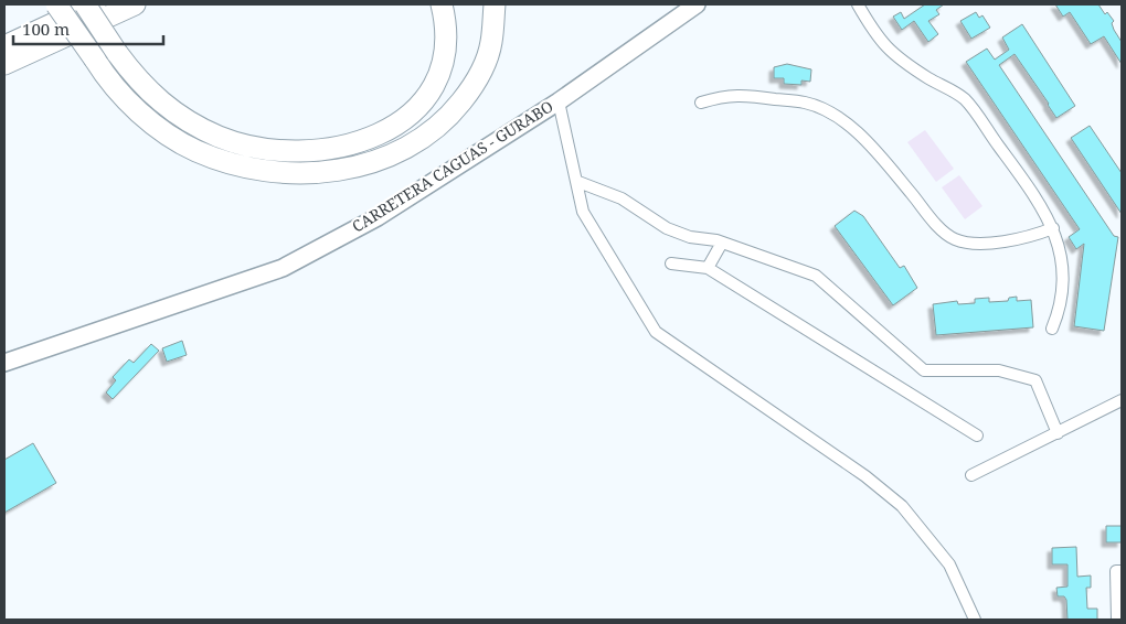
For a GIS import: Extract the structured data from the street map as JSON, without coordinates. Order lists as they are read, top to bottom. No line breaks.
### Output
{"streets":{"main road":["CARRETERA CAGUAS - GURABO"]},"scale_bar":"100 m"}
